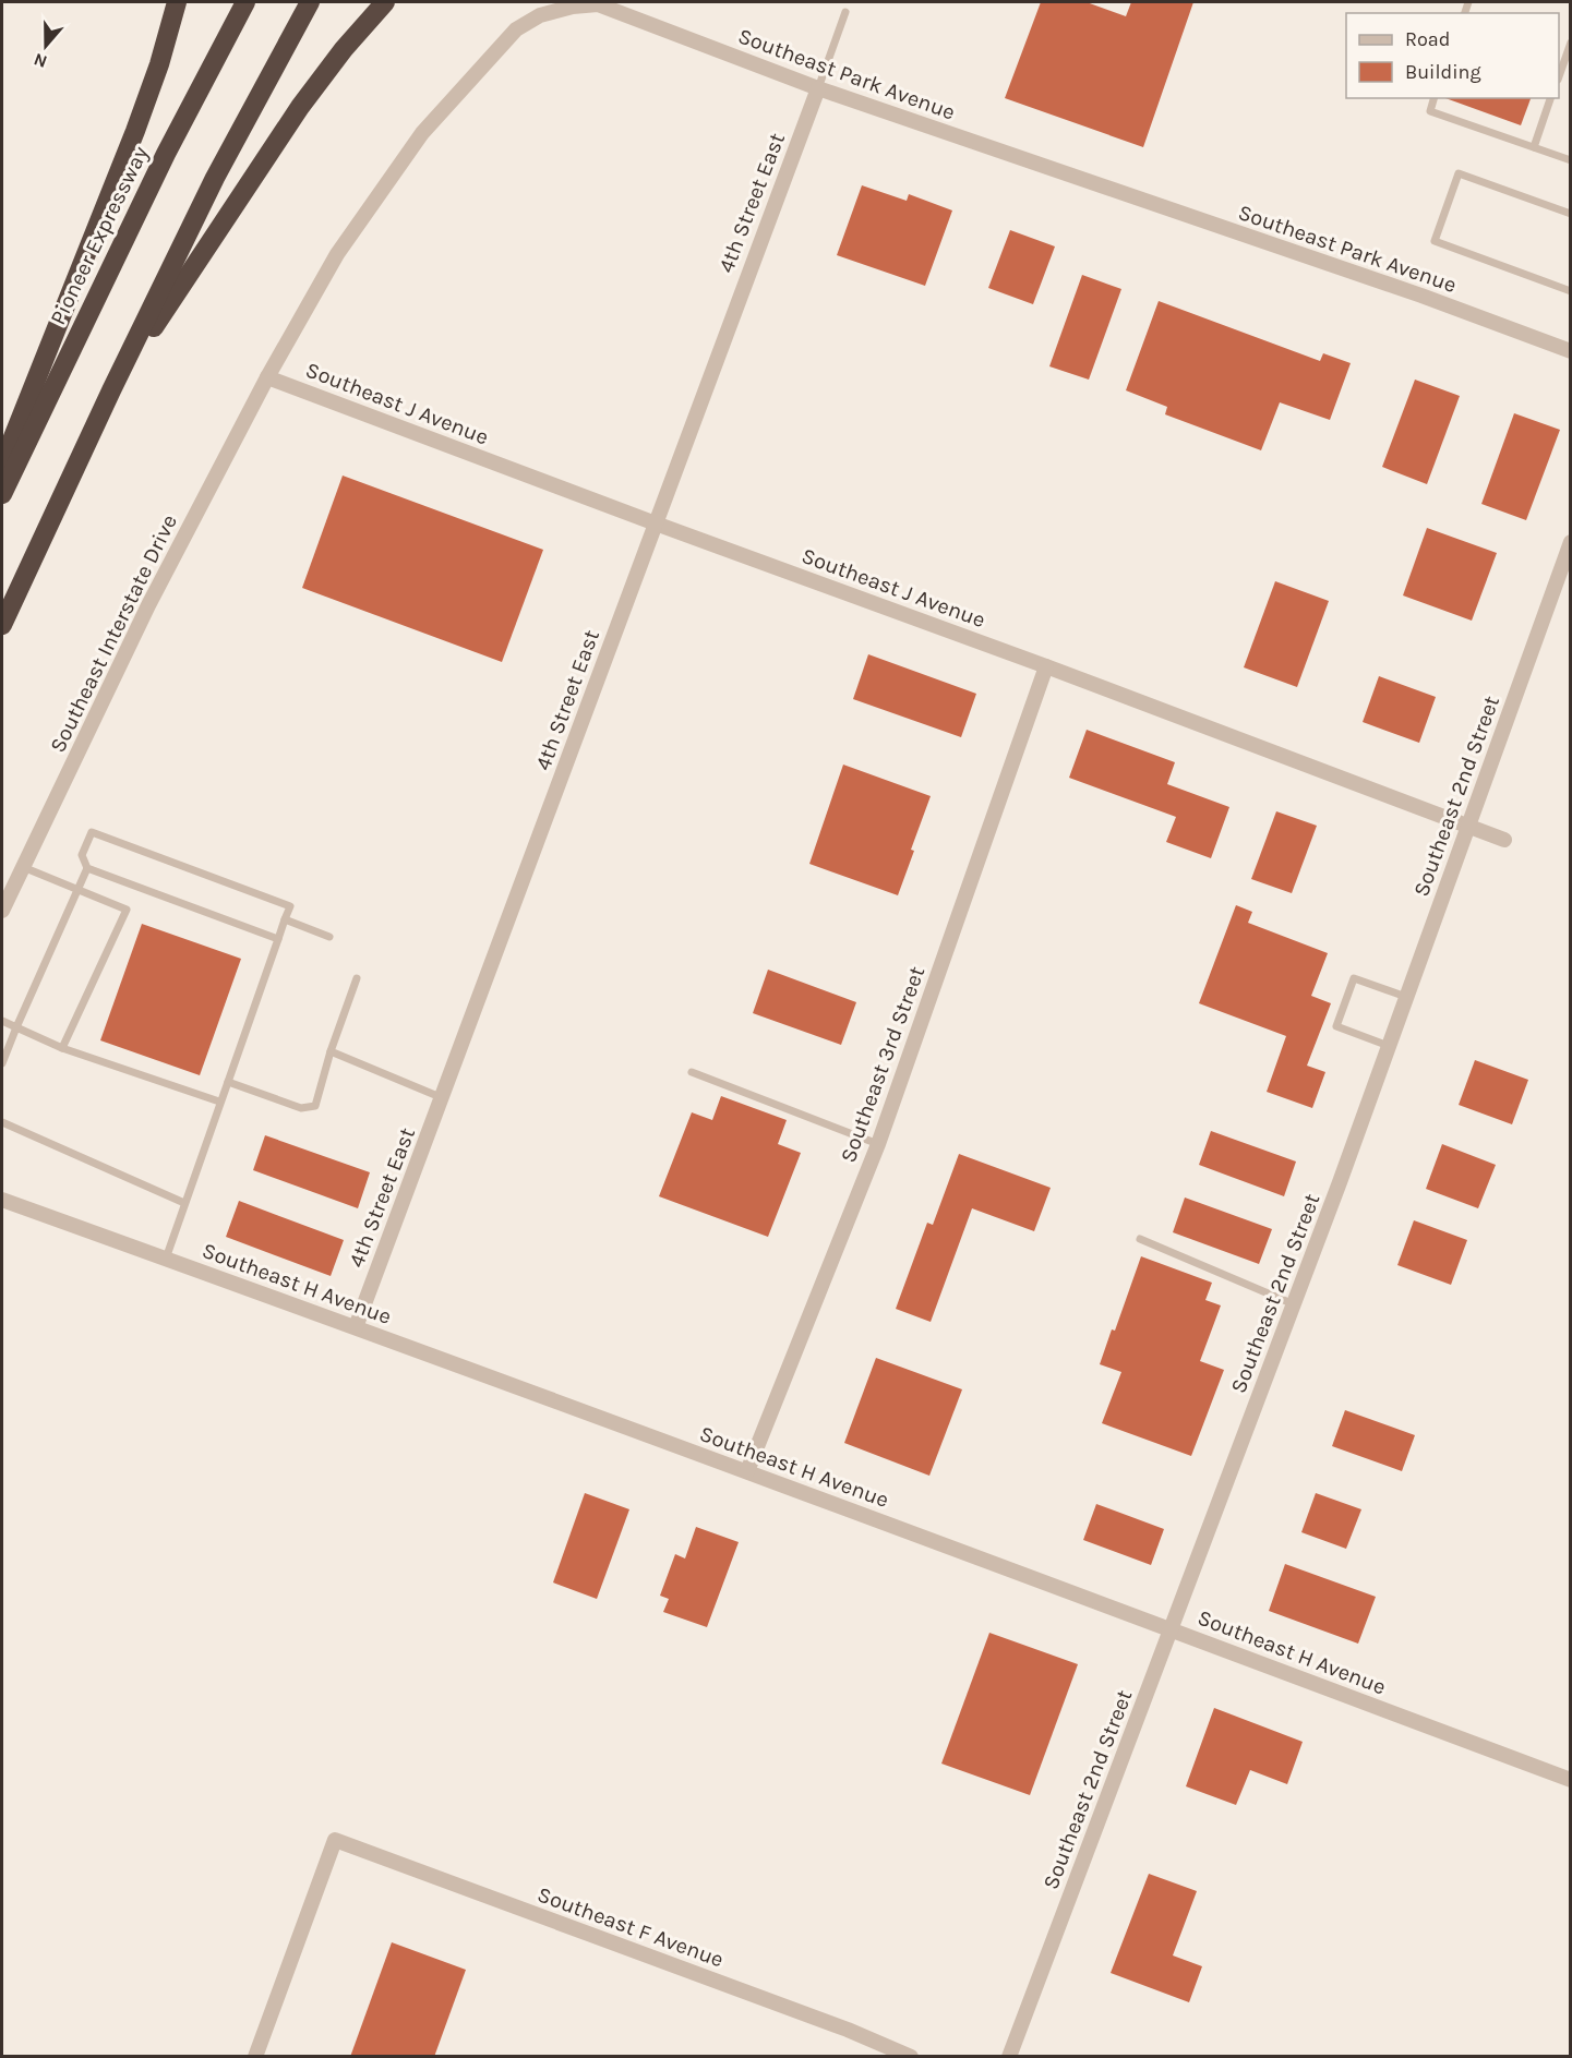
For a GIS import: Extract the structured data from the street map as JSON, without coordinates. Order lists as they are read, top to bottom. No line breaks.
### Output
{"streets":{"highway":["Pioneer Expressway"],"street":["Southeast Park Avenue","4th Street East","Southeast J Avenue","Southeast Interstate Drive","Southeast 2nd Street","Southeast 3rd Street","Southeast H Avenue","Southeast F Avenue"]},"crossings":[["Southeast Park Avenue","4th Street East"],["Southeast Park Avenue","Southeast J Avenue"],["Southeast Park Avenue","Southeast Interstate Drive"],["4th Street East","Southeast J Avenue"],["4th Street East","Southeast H Avenue"],["Southeast J Avenue","Southeast Interstate Drive"],["Southeast J Avenue","Southeast 2nd Street"],["Southeast J Avenue","Southeast 3rd Street"],["Southeast 2nd Street","Southeast H Avenue"],["Southeast 3rd Street","Southeast H Avenue"]],"legend":["Road","Building"],"north":"bottom"}
